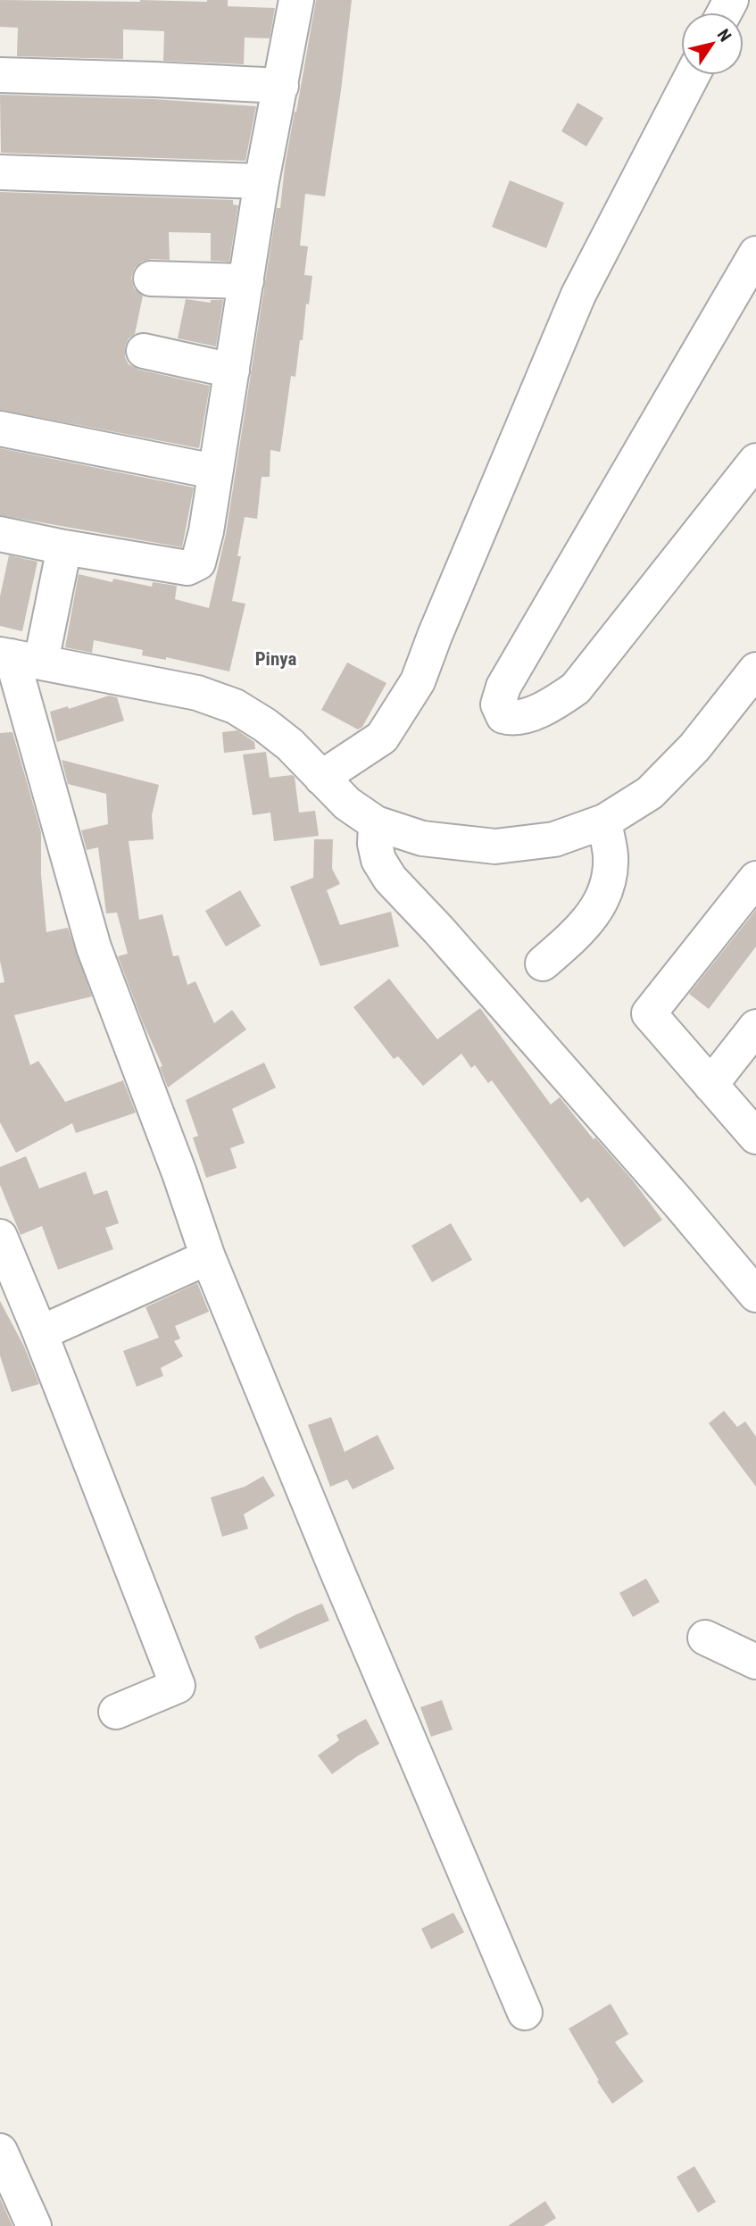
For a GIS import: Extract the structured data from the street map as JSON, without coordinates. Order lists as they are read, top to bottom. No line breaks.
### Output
{"districts":["Pinya"],"north":"top right"}
